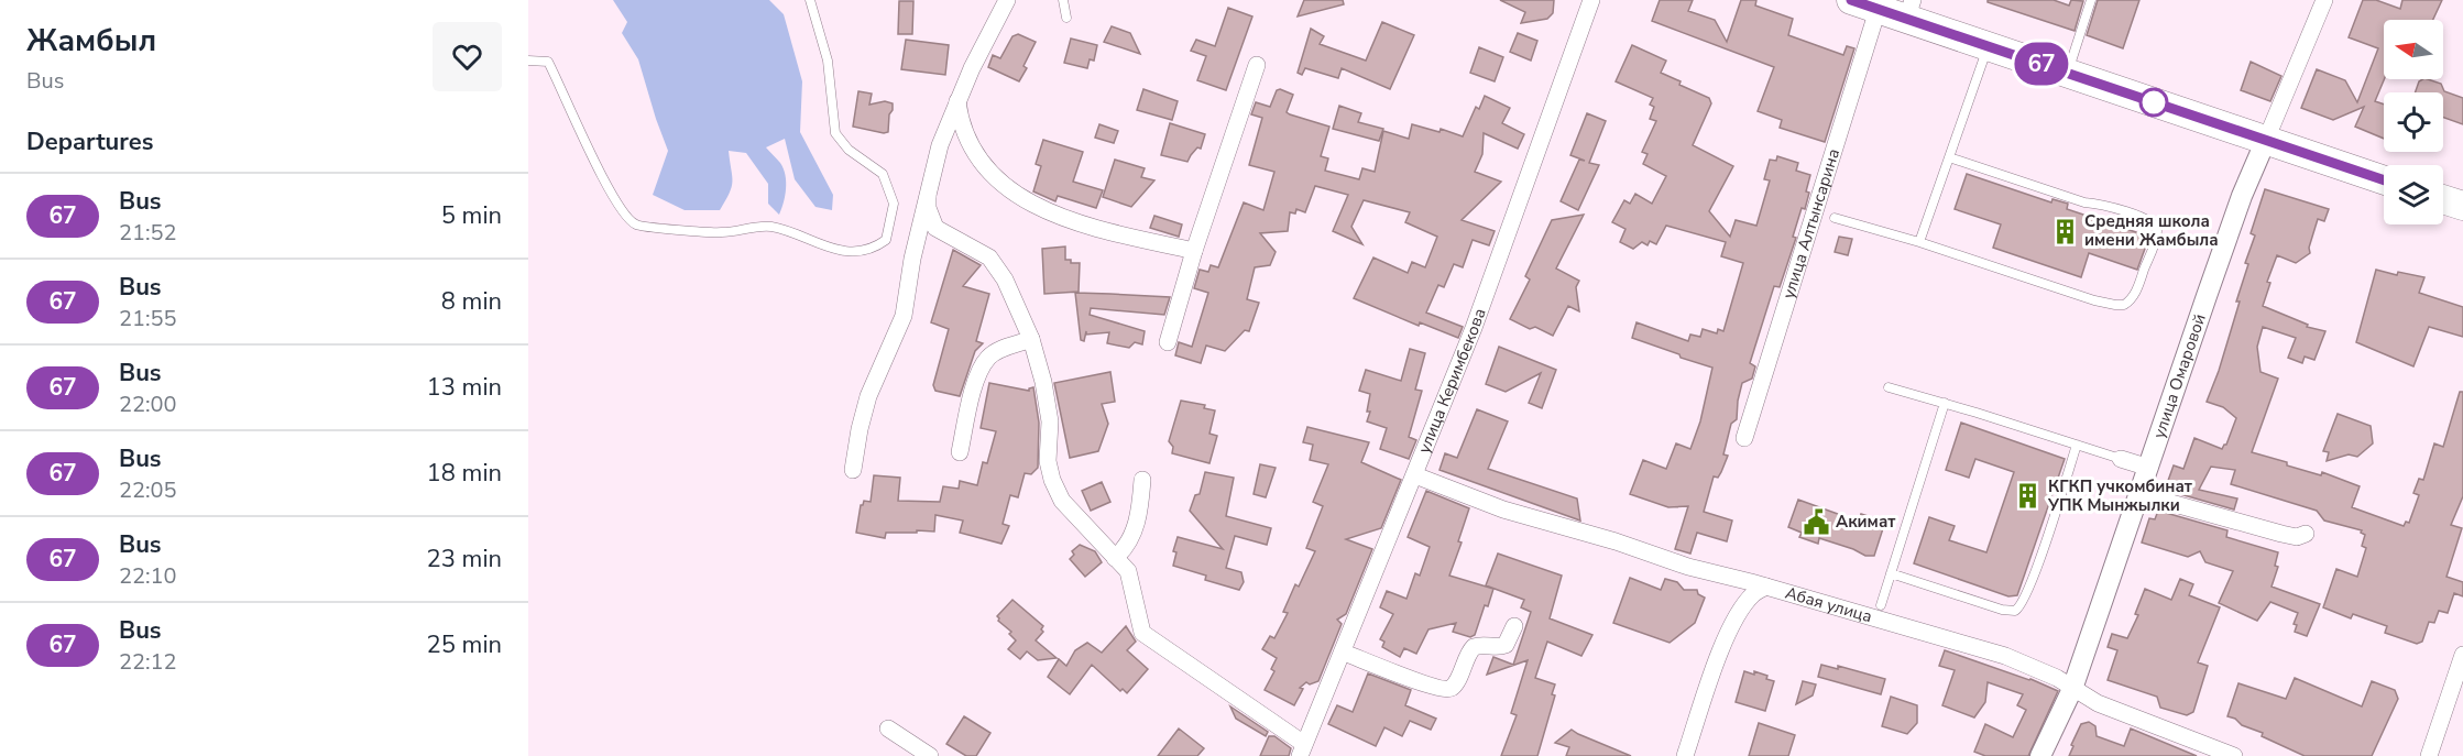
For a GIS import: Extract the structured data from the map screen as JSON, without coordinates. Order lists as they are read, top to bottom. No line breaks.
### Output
{"streets":{"street":["улица Алтынсарина","улица Омаровой","улица Керимбекова","Абая улица"]},"crossings":[["улица Омаровой","Абая улица"],["улица Керимбекова","Абая улица"]],"places":{"building":["Средняя школа имени Жамбыла","КГКП учкомбинат УПК Мынжылки"],"public building":["Акимат"]},"lines":["bus line 67"],"north":"left","page":{"heading":[["Жамбыл","Bus"],"Departures"],"on_map":"67","list":[{"mark":"67","name":"Bus","note":"21:52","value":"5 min"},{"mark":"67","name":"Bus","note":"21:55","value":"8 min"},{"mark":"67","name":"Bus","note":"22:00","value":"13 min"},{"mark":"67","name":"Bus","note":"22:05","value":"18 min"},{"mark":"67","name":"Bus","note":"22:10","value":"23 min"},{"mark":"67","name":"Bus","note":"22:12","value":"25 min"}]}}
